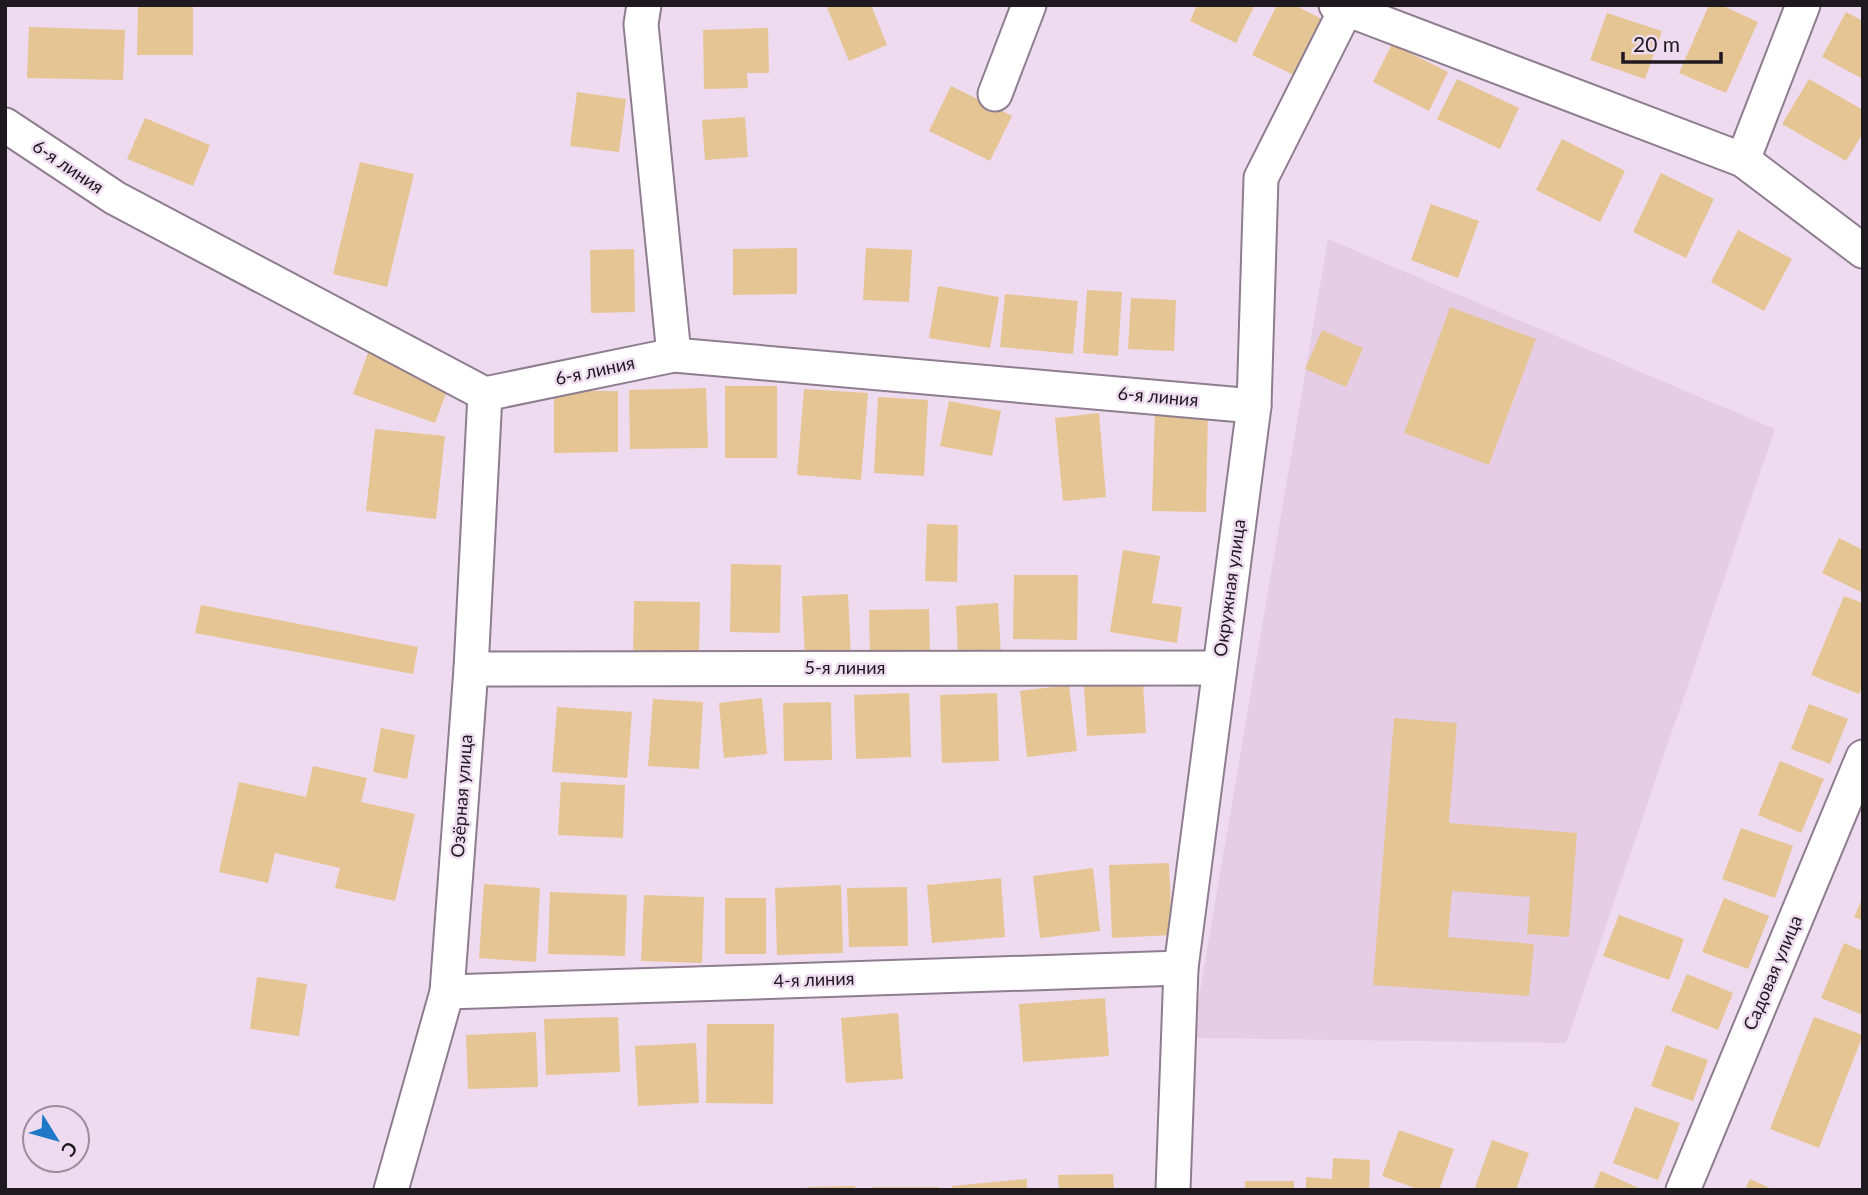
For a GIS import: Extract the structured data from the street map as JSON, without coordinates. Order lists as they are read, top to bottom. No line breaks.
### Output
{"streets":{"street":["6-я линия","Окружная улица","5-я линия","Озёрная улица","Садовая улица","4-я линия"]},"crossings":[["6-я линия","Окружная улица"],["6-я линия","Озёрная улица"],["Окружная улица","5-я линия"],["Окружная улица","4-я линия"],["5-я линия","Озёрная улица"],["Озёрная улица","4-я линия"]],"scale_bar":"20 m","north":"bottom right"}
